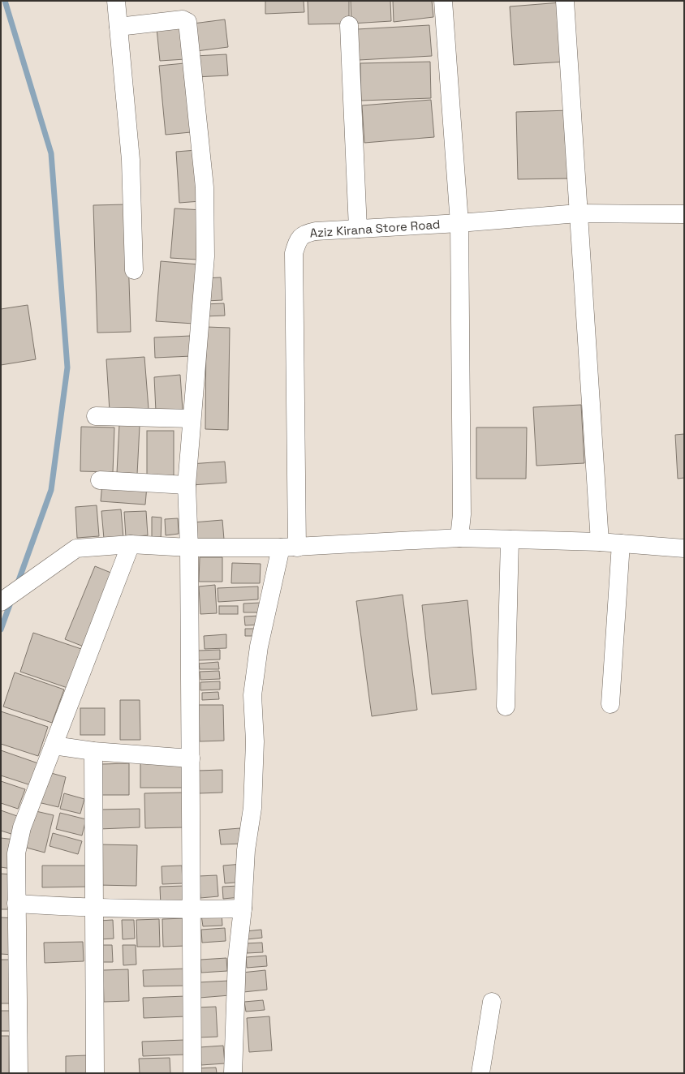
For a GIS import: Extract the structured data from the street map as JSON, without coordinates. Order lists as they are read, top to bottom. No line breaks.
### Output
{"streets":{"street":["Aziz Kirana Store Road"]}}
